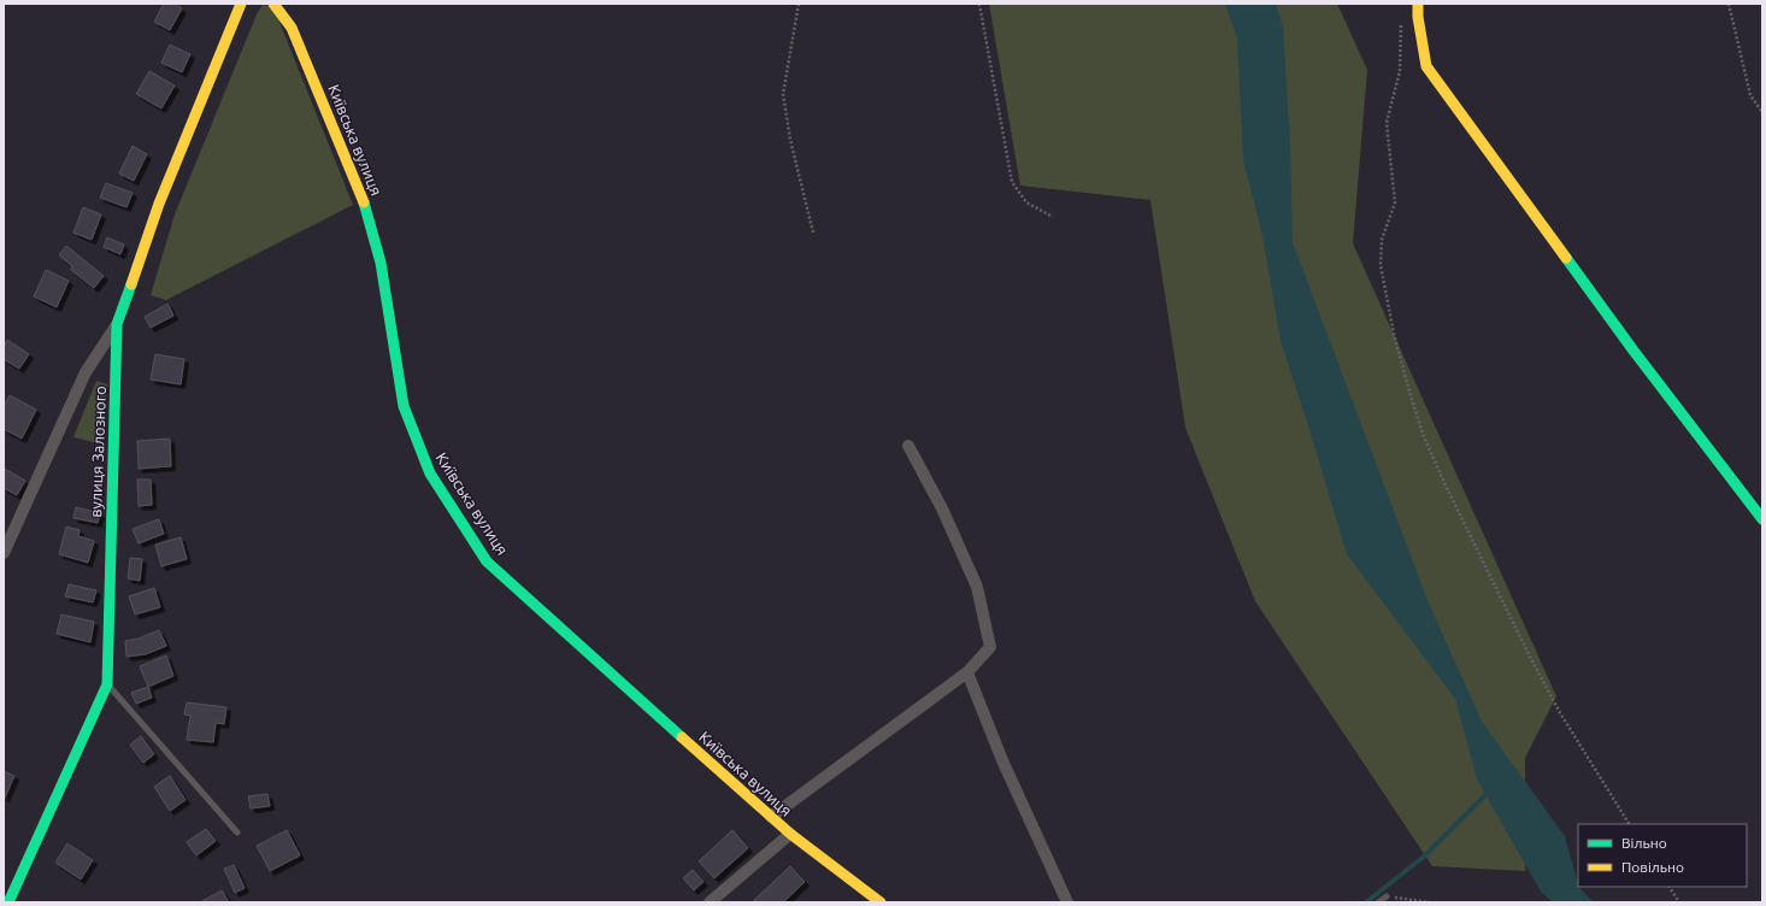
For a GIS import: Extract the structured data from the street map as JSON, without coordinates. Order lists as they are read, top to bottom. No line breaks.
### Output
{"streets":{"street":["Київська вулиця","вулиця Залозного"]},"legend":["Вільно","Повільно"]}
